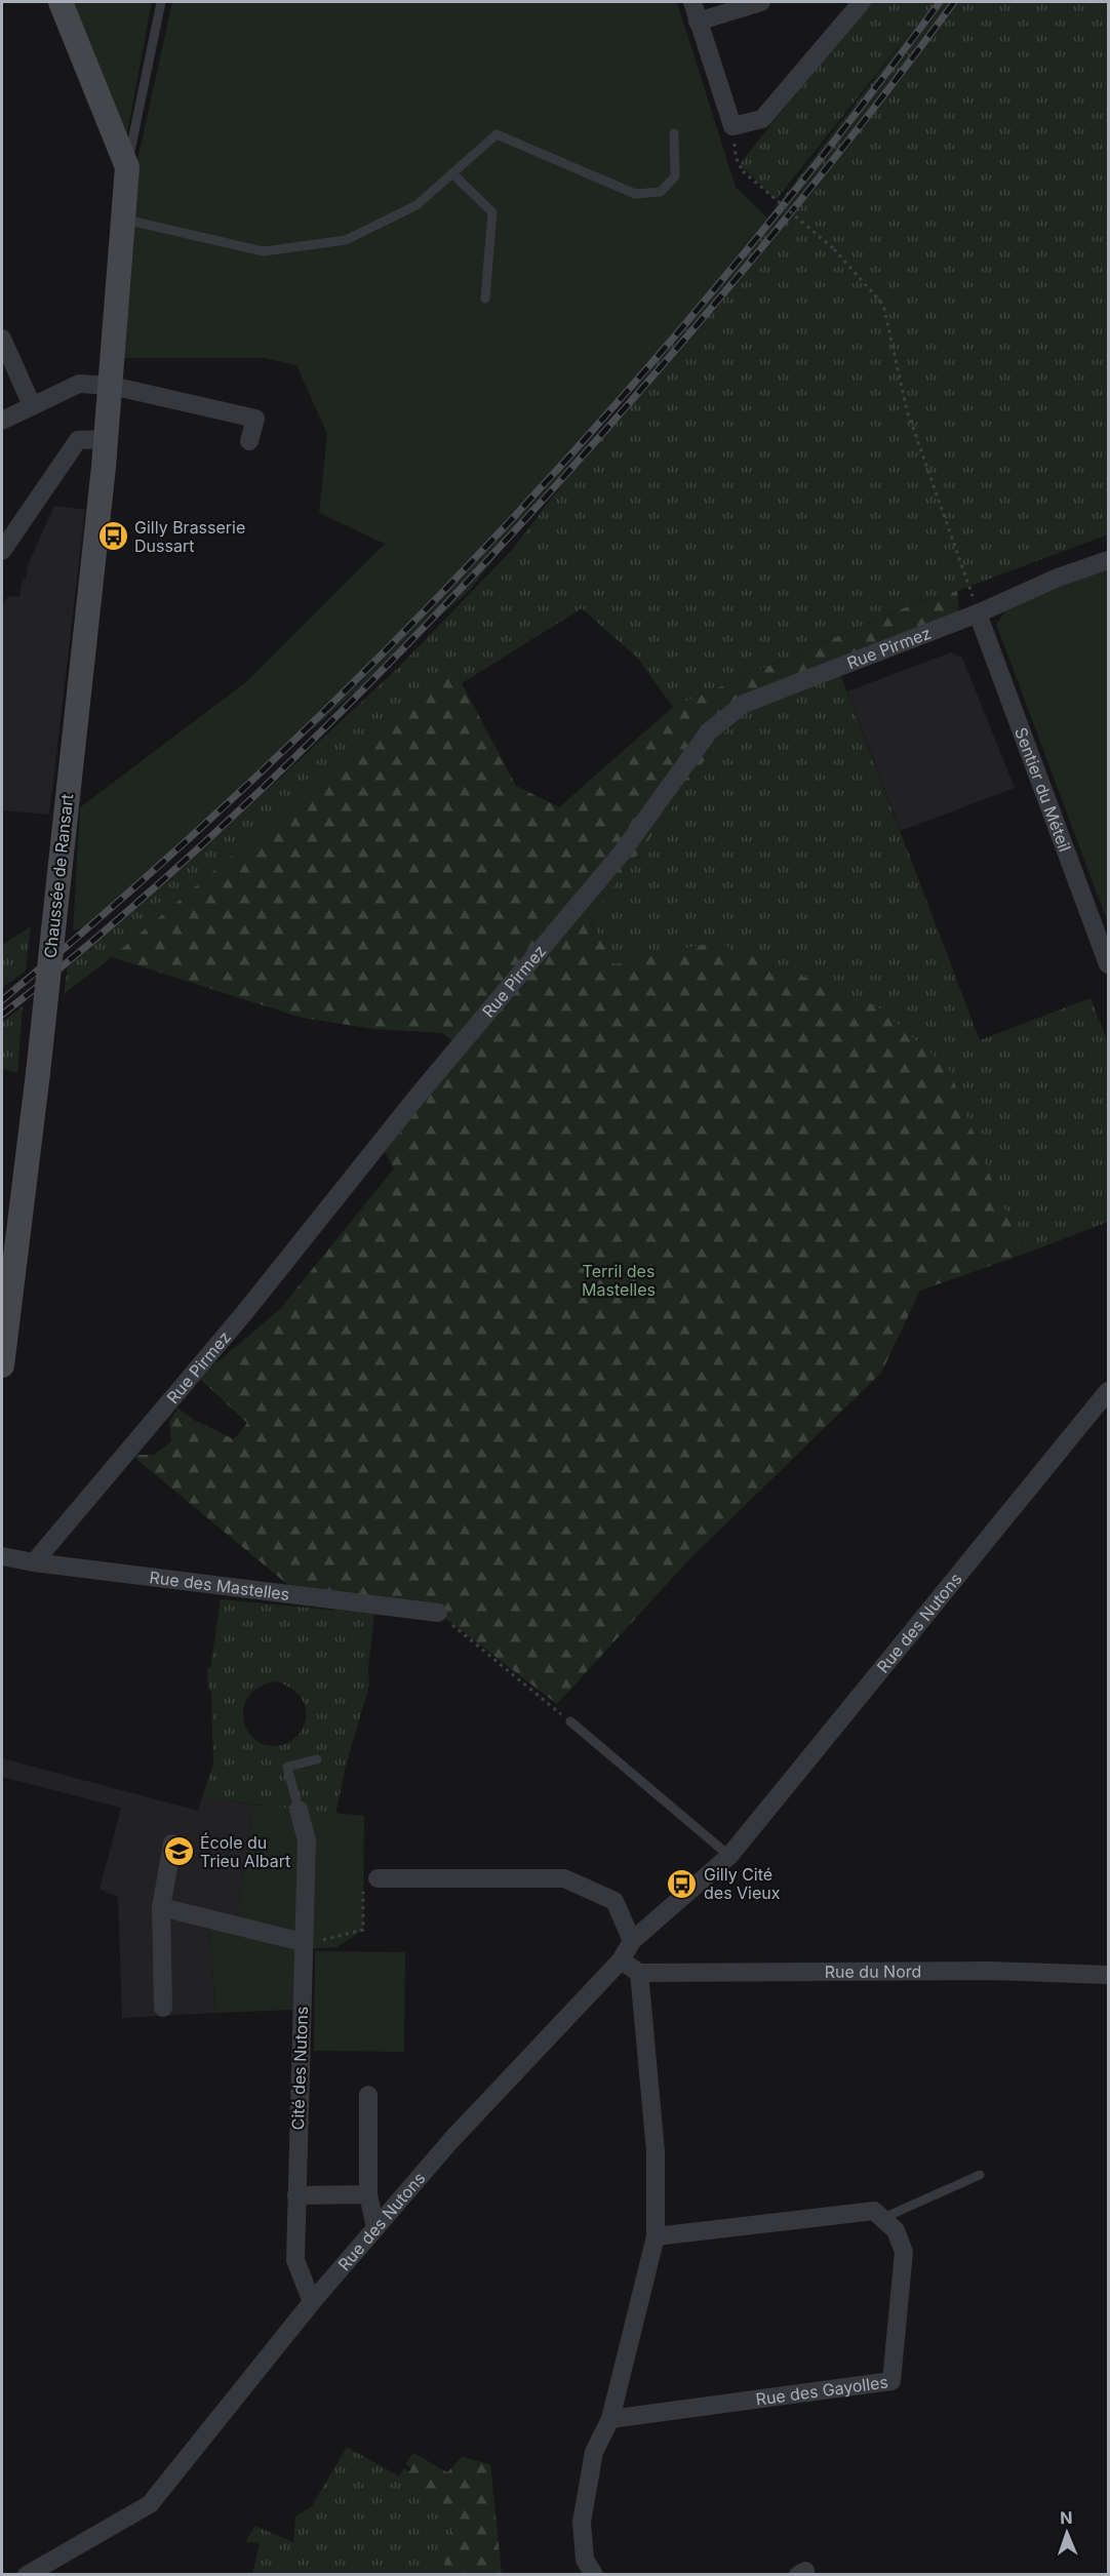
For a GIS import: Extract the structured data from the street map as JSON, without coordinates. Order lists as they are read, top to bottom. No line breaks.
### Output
{"streets":{"main road":["Chaussée de Ransart"],"street":["Rue Pirmez","Sentier du Méteil","Rue des Mastelles","Rue des Nutons","Rue du Nord","Cité des Nutons","Rue des Gayolles"]},"crossings":[["Rue Pirmez","Sentier du Méteil"],["Rue Pirmez","Rue des Mastelles"],["Rue des Nutons","Cité des Nutons"]],"parks":["Terril des Mastelles"],"places":{"bus stop":["Gilly Brasserie Dussart","Gilly Cité des Vieux"],"school or university":["École du Trieu Albart"]},"north":"top"}
